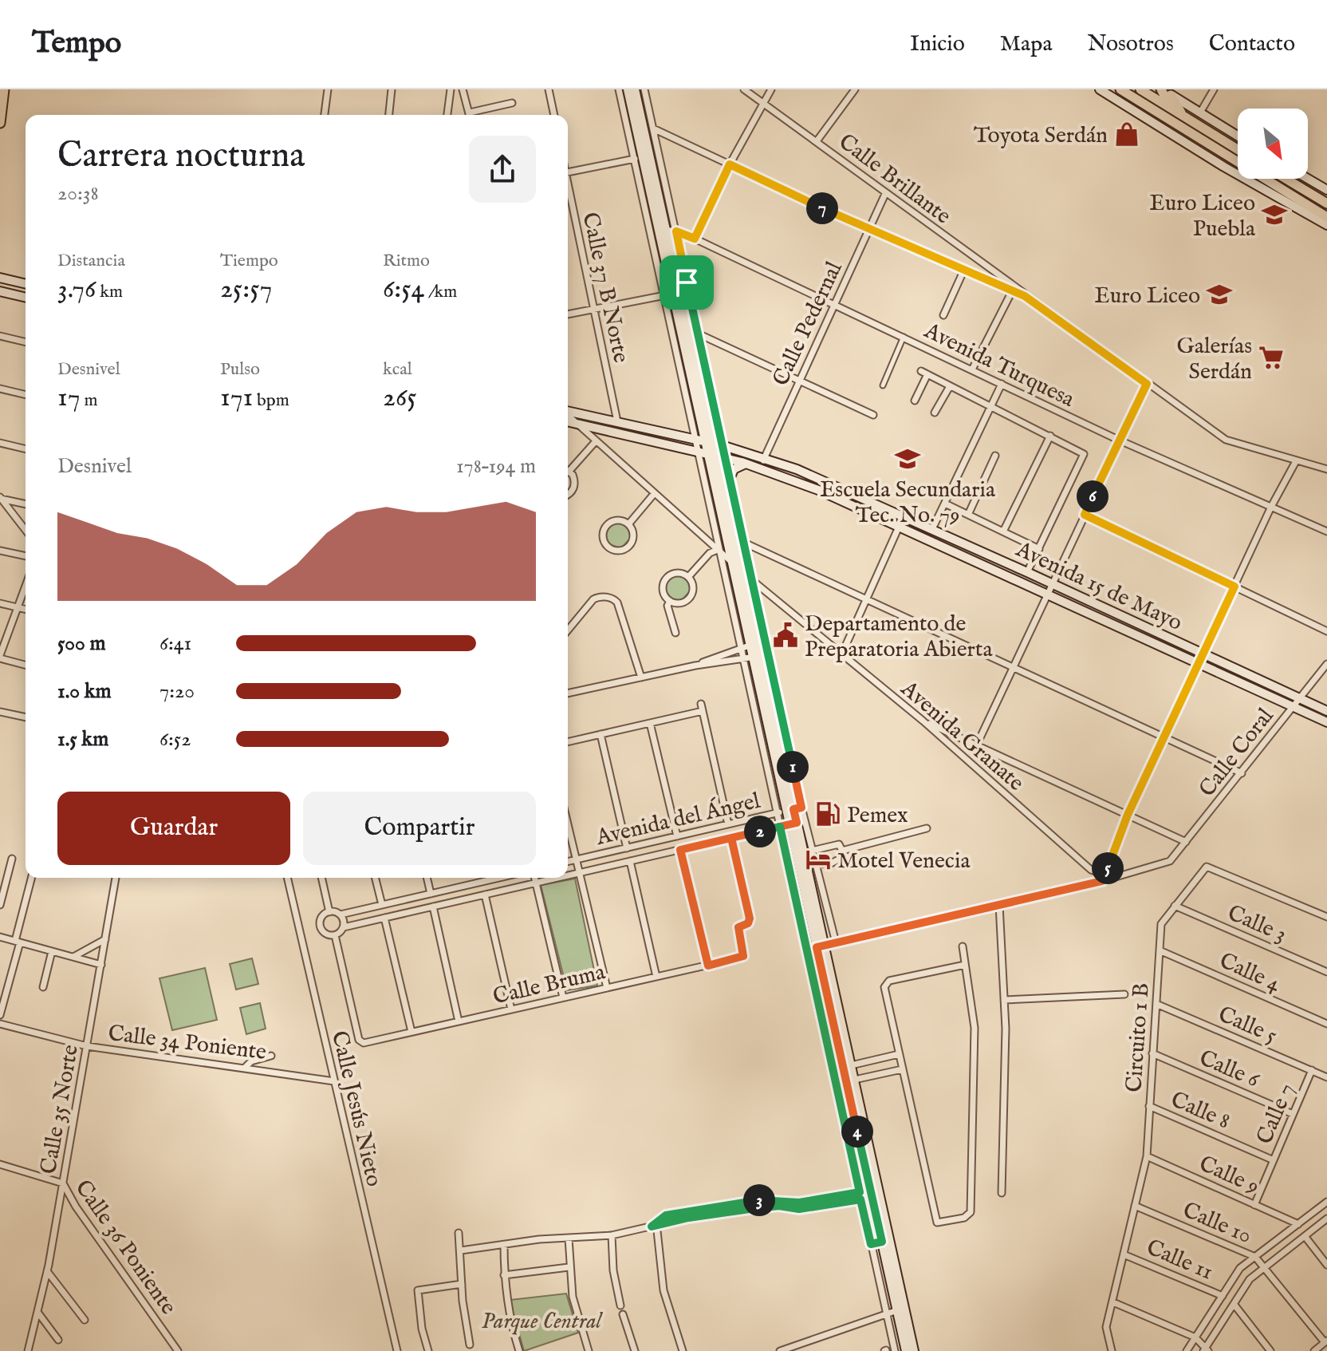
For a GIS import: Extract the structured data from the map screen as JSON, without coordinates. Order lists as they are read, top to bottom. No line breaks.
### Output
{"streets":{"main road":["Avenida 15 de Mayo"],"street":["Calle Brillante","Calle 37 B Norte","Calle Pedernal","Avenida Turquesa","Avenida Granate","Calle Coral","Avenida del Ángel","Calle 3","Calle 4","Calle Bruma","Calle 5","Circuito 1 B","Calle 34 Poniente","Calle 6","Calle Jesús Nieto","Calle 35 Norte","Calle 8","Calle 7","Calle 9","Calle 10","Calle 36 Poniente","Calle 11"]},"crossings":[["Calle Brillante","Calle Pedernal"],["Calle 37 B Norte","Avenida 15 de Mayo"],["Calle Pedernal","Avenida Turquesa"],["Calle Pedernal","Avenida 15 de Mayo"],["Avenida 15 de Mayo","Avenida Granate"],["Avenida 15 de Mayo","Calle Coral"],["Avenida Granate","Calle Coral"],["Avenida del Ángel","Calle Bruma"],["Calle 3","Circuito 1 B"],["Calle 4","Circuito 1 B"],["Calle 5","Circuito 1 B"],["Calle 5","Calle 7"],["Circuito 1 B","Calle 6"],["Circuito 1 B","Calle 8"],["Circuito 1 B","Calle 9"],["Circuito 1 B","Calle 10"],["Circuito 1 B","Calle 11"],["Calle 34 Poniente","Calle Jesús Nieto"],["Calle 34 Poniente","Calle 35 Norte"],["Calle 6","Calle 7"],["Calle 35 Norte","Calle 36 Poniente"],["Calle 8","Calle 7"],["Calle 7","Calle 9"]],"parks":["Parque Central"],"places":{"shop":["Toyota Serdán"],"school or university":["Euro Liceo Puebla","Euro Liceo","Escuela Secundaria Tec. No. 79"],"supermarket":["Galerías Serdán"],"public building":["Departamento de Preparatoria Abierta"],"fuel station":["Pemex"],"hotel":["Motel Venecia"]},"north":"bottom right","page":{"header":"Tempo","nav":["Inicio","Mapa","Nosotros","Contacto"],"heading":["Carrera nocturna","20:38"],"pins":["7","6","1","2","5","4","3"],"stats":[["Distancia","3.76 km"],["Tiempo","25:57"],["Ritmo","6:54 /km"],["Desnivel","17 m"],["Pulso","171 bpm"],["kcal","265"]],"chart":["Desnivel","178–194 m"],"list":[{"name":"500 m","note":"6:41"},{"name":"1.0 km","note":"7:20"},{"name":"1.5 km","note":"6:52"}],"buttons":["Guardar","Compartir"]}}
